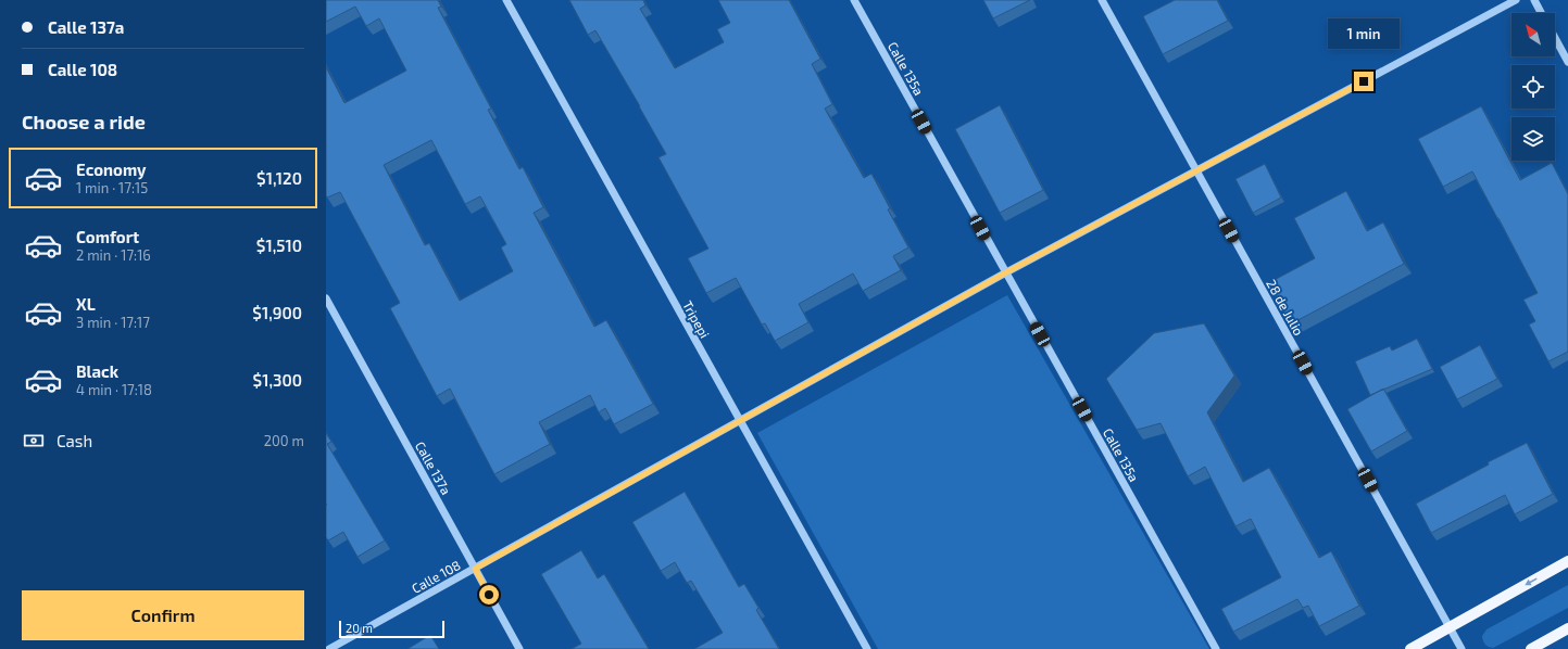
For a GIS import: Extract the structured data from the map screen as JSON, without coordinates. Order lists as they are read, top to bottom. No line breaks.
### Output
{"streets":{"street":["Calle 135a","28 de Julio","Tripepi","Calle 137a","Calle 108"]},"crossings":[["Calle 135a","Calle 108"],["28 de Julio","Calle 108"],["Tripepi","Calle 108"],["Calle 137a","Calle 108"]],"scale_bar":"20 m","north":"top left","page":{"banner":["Calle 137a","Calle 108"],"bubble":"1 min","heading":"Choose a ride","list":[{"name":"Economy","note":"1 min · 17:15","value":"$1,120"},{"name":"Comfort","note":"2 min · 17:16","value":"$1,510"},{"name":"XL","note":"3 min · 17:17","value":"$1,900"},{"name":"Black","note":"4 min · 17:18","value":"$1,300"}],"pay":["Cash","200 m"],"buttons":"Confirm","scale":"20 m"}}
